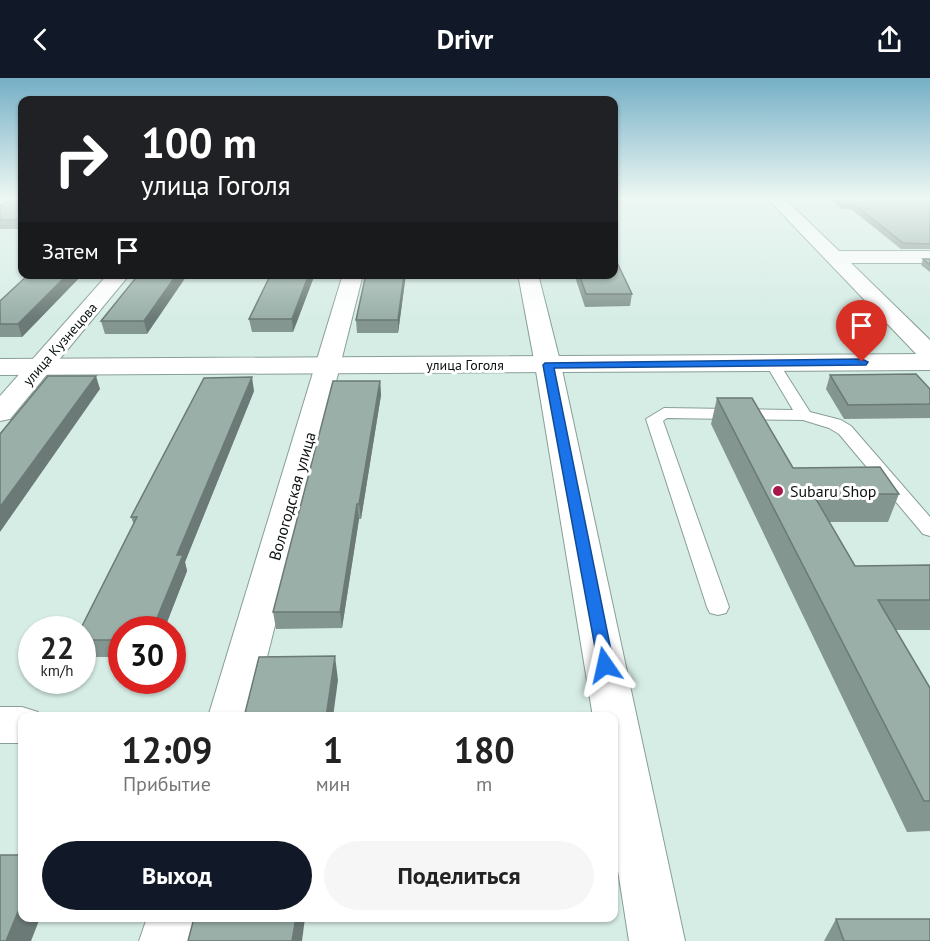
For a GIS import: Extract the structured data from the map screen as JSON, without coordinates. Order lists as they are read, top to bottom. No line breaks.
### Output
{"streets":{"main road":["улица Кузнецова","улица Гоголя","Вологодская улица"]},"crossings":[["улица Кузнецова","улица Гоголя"],["улица Гоголя","Вологодская улица"]],"places":["Subaru Shop"],"page":{"header":"Drivr","turn":["100 m","улица Гоголя"],"then":"Затем","speed":"22 km/h","limit":"30","eta":["12:09","Прибытие","1","мин","180","m"],"buttons":["Выход","Поделиться"]}}
